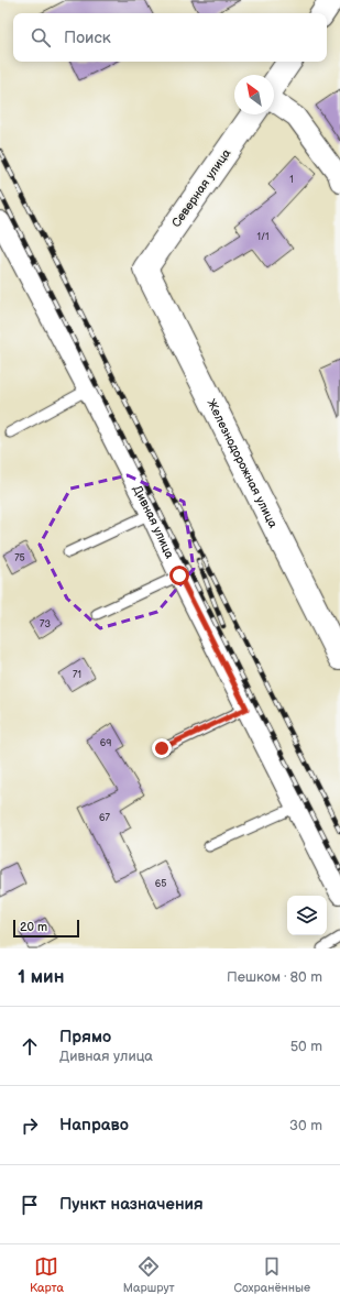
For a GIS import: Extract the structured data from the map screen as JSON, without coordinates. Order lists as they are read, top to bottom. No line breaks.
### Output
{"streets":{"street":["Северная улица","Железнодорожная улица","Дивная улица"]},"crossings":[["Северная улица","Железнодорожная улица"]],"house_numbers":["1","1/1","75","73","71","69","67","65"],"scale_bar":"20 m","north":"top left","page":{"search":"Поиск","scale":"20 m","heading":["1 мин","Пешком · 80 m"],"list":[["Прямо","Дивная улица","50 m"],["Направо","30 m"],"Пункт назначения"],"nav":["Карта","Маршрут","Сохранённые"]}}
